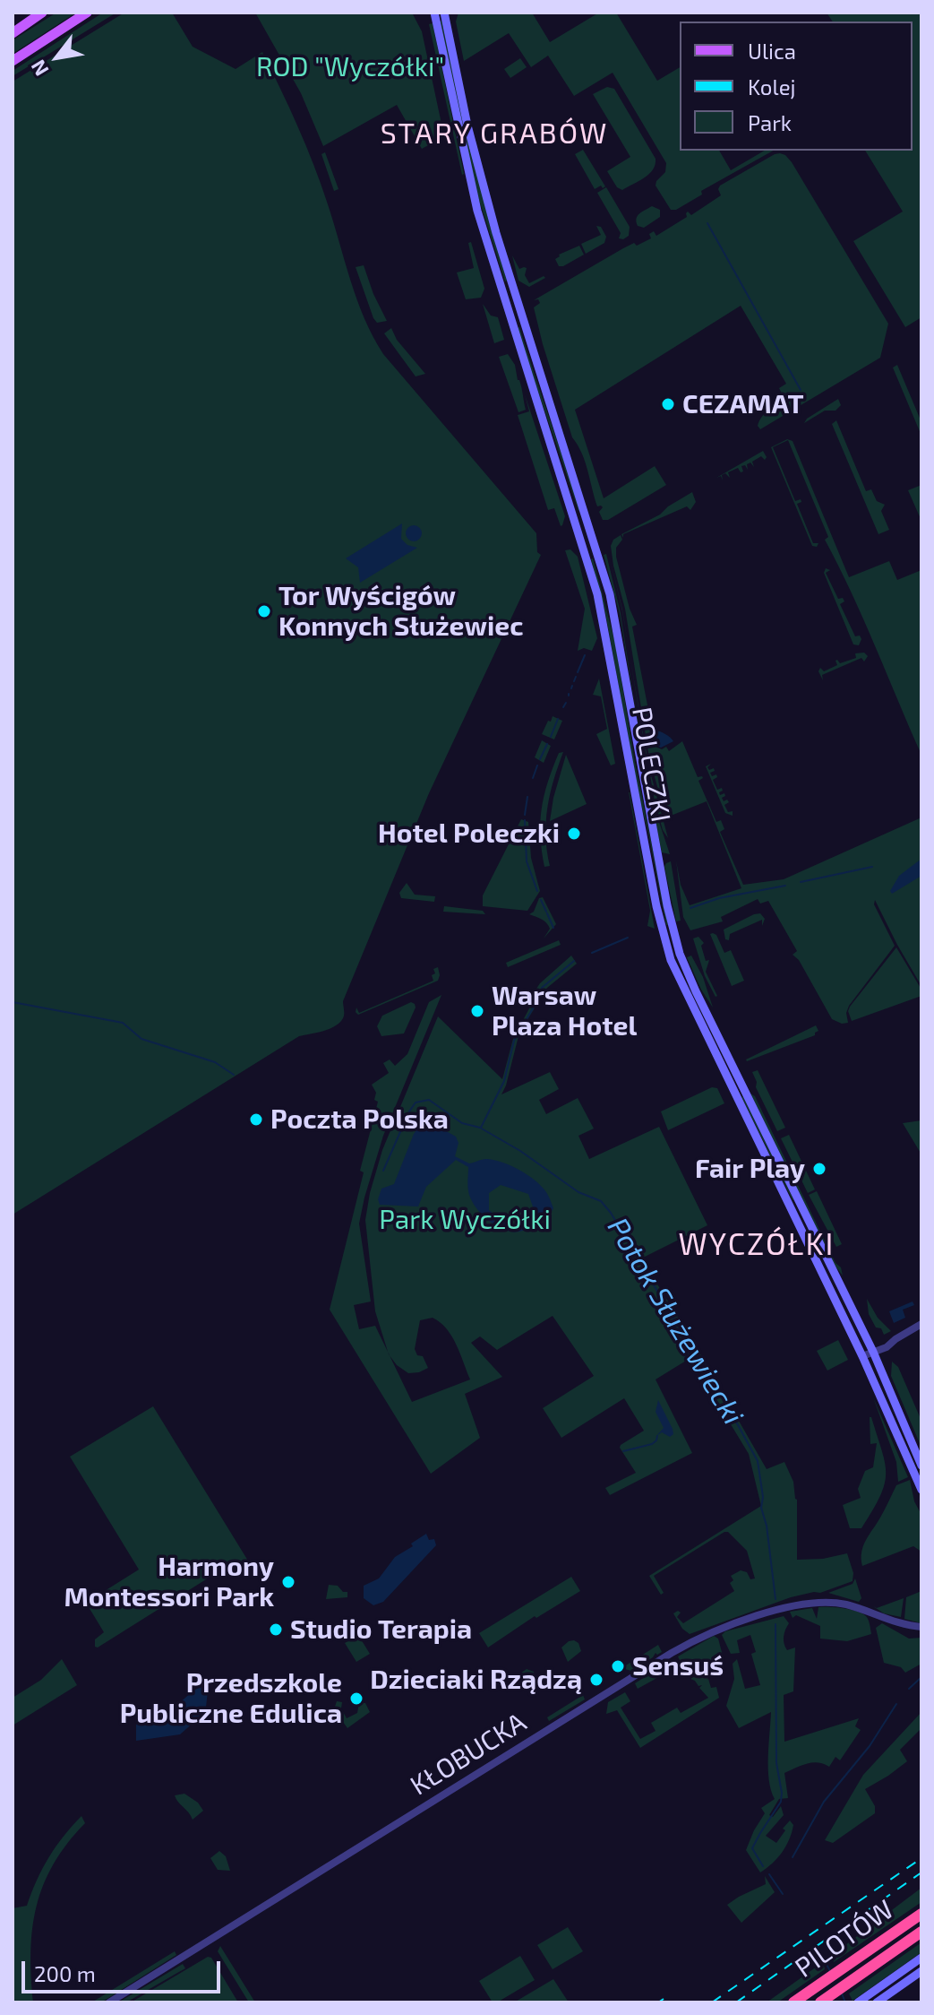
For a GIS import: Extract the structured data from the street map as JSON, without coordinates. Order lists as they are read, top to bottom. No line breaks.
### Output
{"streets":{"highway":["PILOTÓW"],"main road":["POLECZKI"],"street":["KŁOBUCKA"]},"districts":["STARY GRABÓW","WYCZÓŁKI"],"water":["Potok Służewiecki"],"parks":["ROD \"Wyczółki\"","Park Wyczółki"],"places":["CEZAMAT","Tor Wyścigów Konnych Służewiec","Hotel Poleczki","Warsaw Plaza Hotel","Poczta Polska","Fair Play","Harmony Montessori Park","Studio Terapia","Sensuś","Dzieciaki Rządzą","Przedszkole Publiczne Edulica"],"legend":["Ulica","Kolej","Park"],"scale_bar":"200 m","north":"bottom left"}
